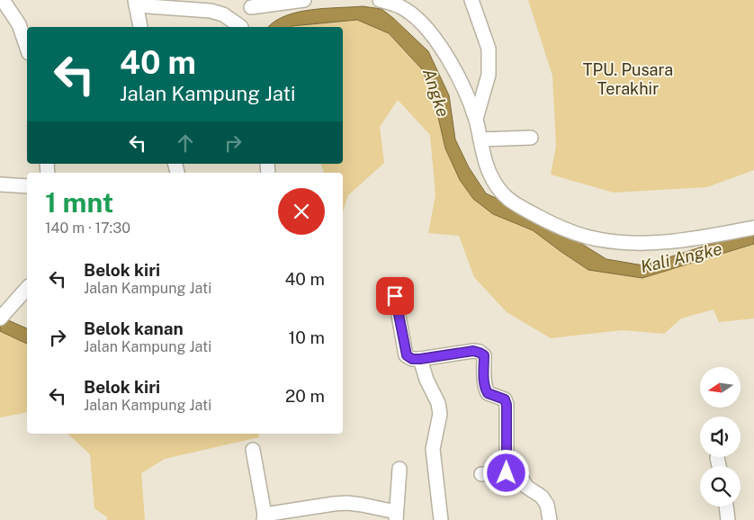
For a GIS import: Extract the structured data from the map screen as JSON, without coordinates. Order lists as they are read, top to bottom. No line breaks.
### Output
{"water":["Angke","Kali Angke"],"parks":["TPU. Pusara Terakhir"],"north":"left","page":{"turn":["40 m","Jalan Kampung Jati"],"heading":["1 mnt","140 m · 17:30"],"list":[{"name":"Belok kiri","note":"Jalan Kampung Jati","value":"40 m"},{"name":"Belok kanan","note":"Jalan Kampung Jati","value":"10 m"},{"name":"Belok kiri","note":"Jalan Kampung Jati","value":"20 m"}]}}
